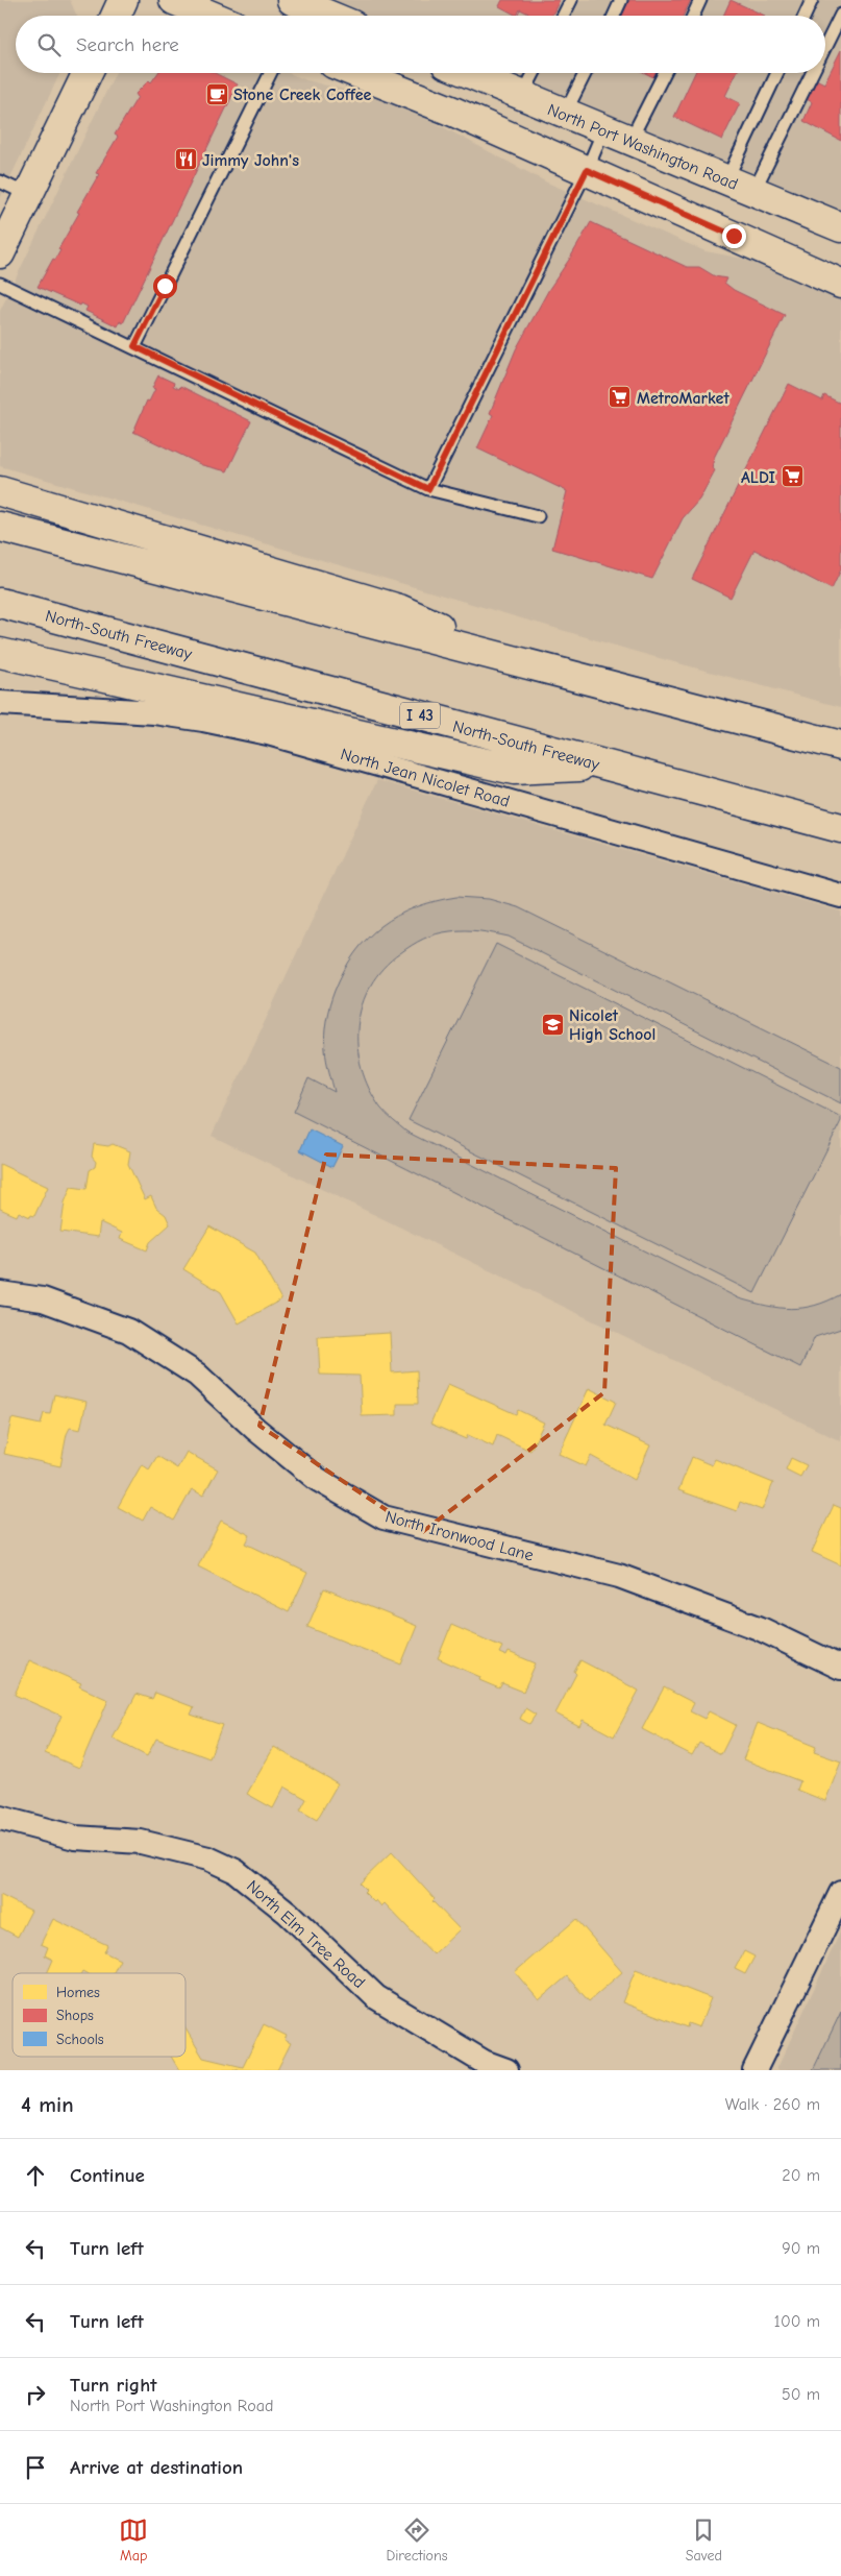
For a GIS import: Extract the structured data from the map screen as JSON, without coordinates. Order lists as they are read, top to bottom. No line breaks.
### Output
{"streets":{"main road":["North Port Washington Road","North-South Freeway","I 43"],"street":["North Jean Nicolet Road","North Ironwood Lane","North Elm Tree Road"]},"places":{"cafe":["Stone Creek Coffee"],"restaurant":["Jimmy John's"],"supermarket":["MetroMarket","ALDI"],"school or university":["Nicolet High School"]},"legend":["Homes","Shops","Schools"],"page":{"search":"Search here","heading":["4 min","Walk · 260 m"],"list":[["Continue","20 m"],["Turn left","90 m"],["Turn left","100 m"],["Turn right","North Port Washington Road","50 m"],"Arrive at destination"],"nav":["Map","Directions","Saved"]}}
